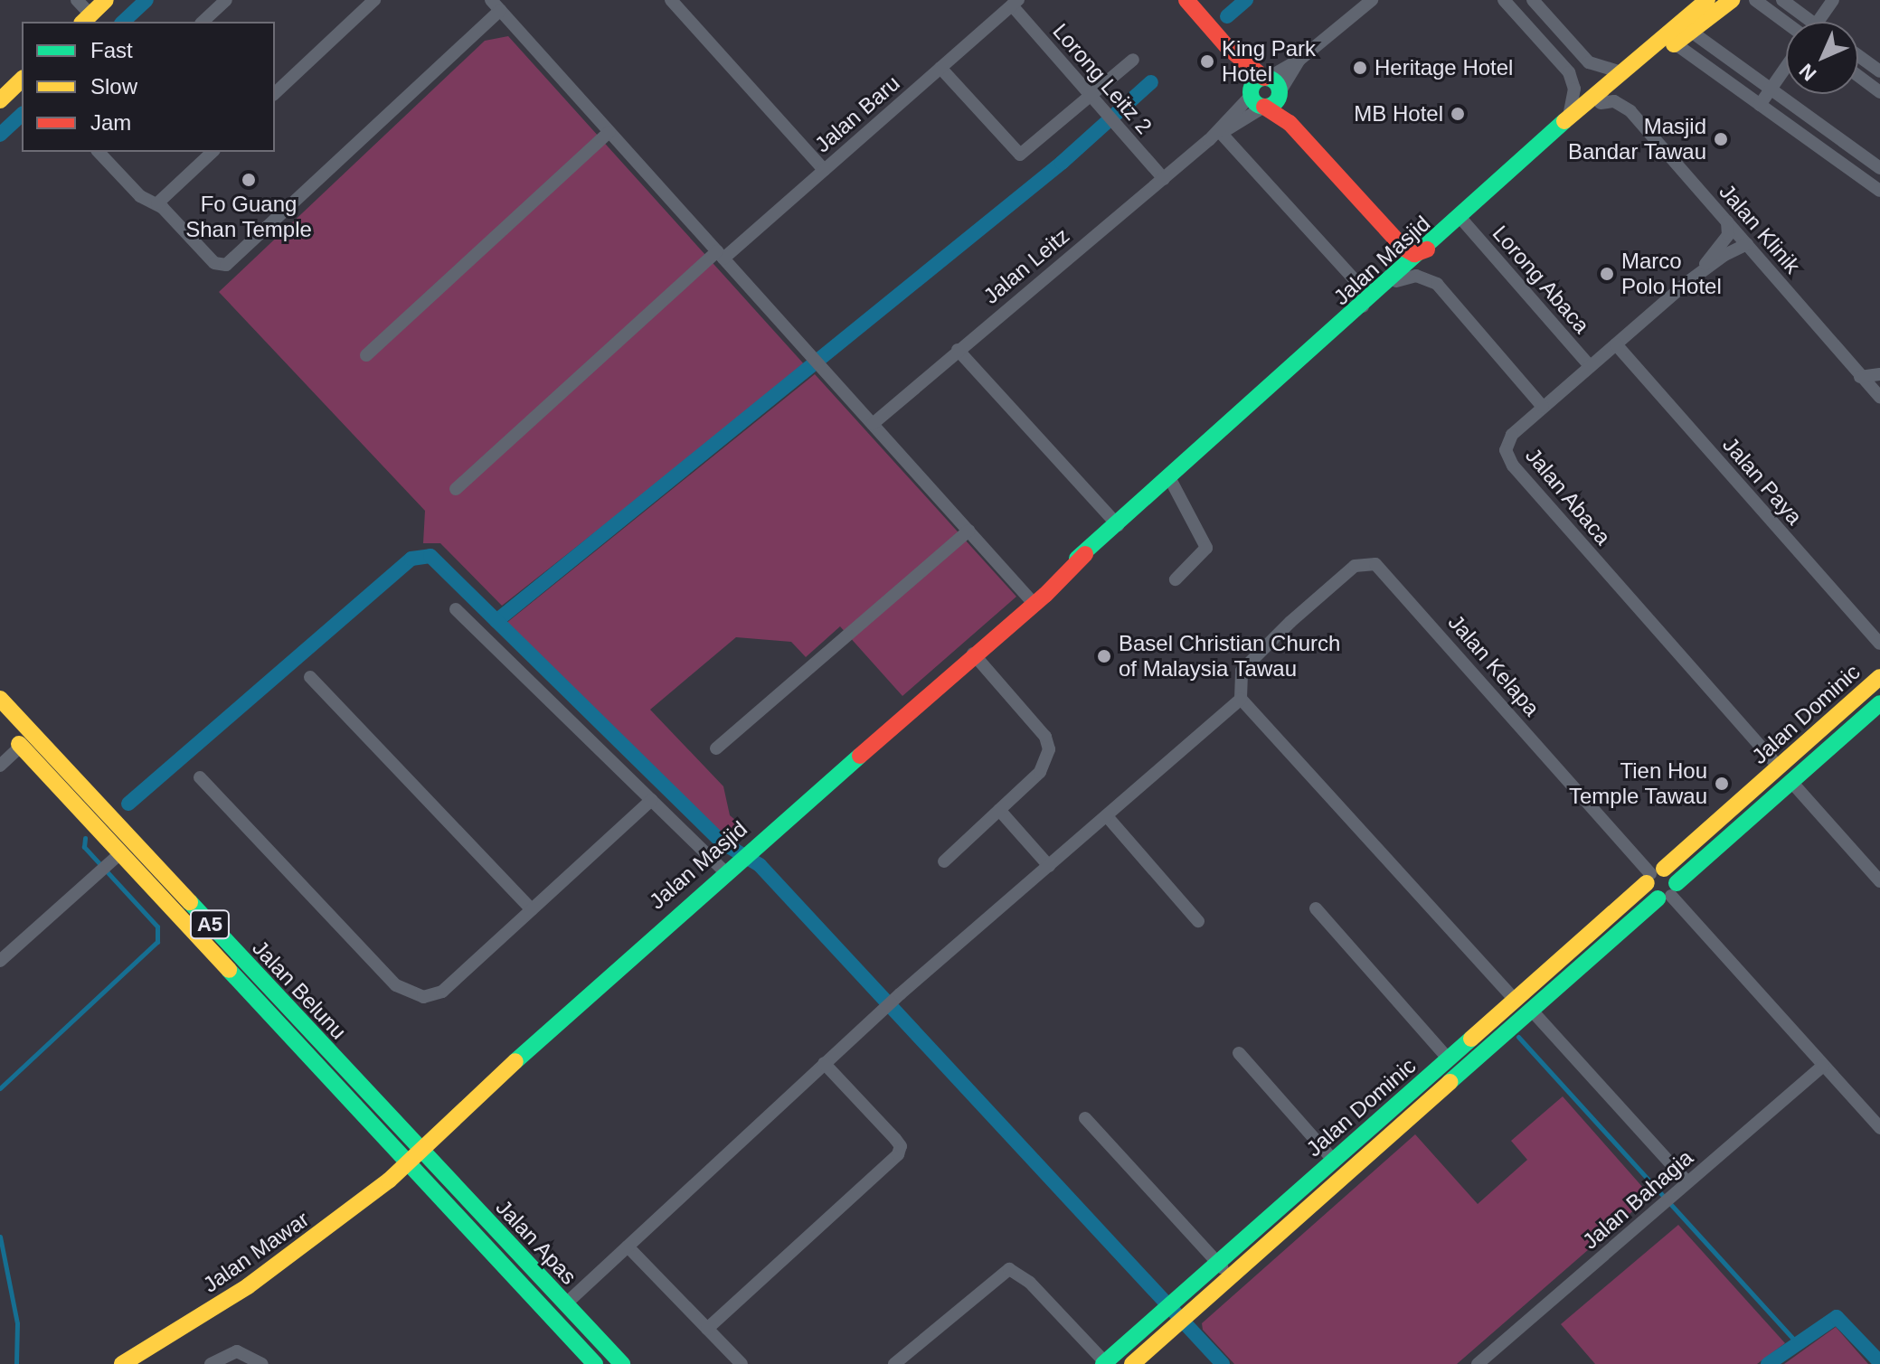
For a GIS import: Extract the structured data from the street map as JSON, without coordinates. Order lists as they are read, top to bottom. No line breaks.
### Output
{"streets":{"main road":["Jalan Masjid","Jalan Dominic","A5","Jalan Belunu","Jalan Apas","Jalan Mawar"],"street":["Lorong Leitz 2","Jalan Baru","Jalan Klinik","Jalan Leitz","Lorong Abaca","Jalan Paya","Jalan Abaca","Jalan Kelapa","Jalan Bahagia"]},"crossings":[["Lorong Leitz 2","Jalan Baru"],["Lorong Leitz 2","Jalan Leitz"],["Jalan Masjid","Lorong Abaca"],["Jalan Masjid","Jalan Belunu"],["Jalan Masjid","Jalan Apas"],["Jalan Masjid","Jalan Mawar"],["Lorong Abaca","Jalan Abaca"],["Jalan Paya","Jalan Abaca"],["Jalan Abaca","Jalan Dominic"],["Jalan Kelapa","Jalan Dominic"],["Jalan Belunu","Jalan Apas"],["Jalan Belunu","Jalan Mawar"],["Jalan Apas","Jalan Mawar"]],"places":["King Park Hotel","Heritage Hotel","MB Hotel","Masjid Bandar Tawau","Fo Guang Shan Temple","Marco Polo Hotel","Basel Christian Church of Malaysia Tawau","Tien Hou Temple Tawau"],"legend":["Fast","Slow","Jam"],"north":"bottom left"}
